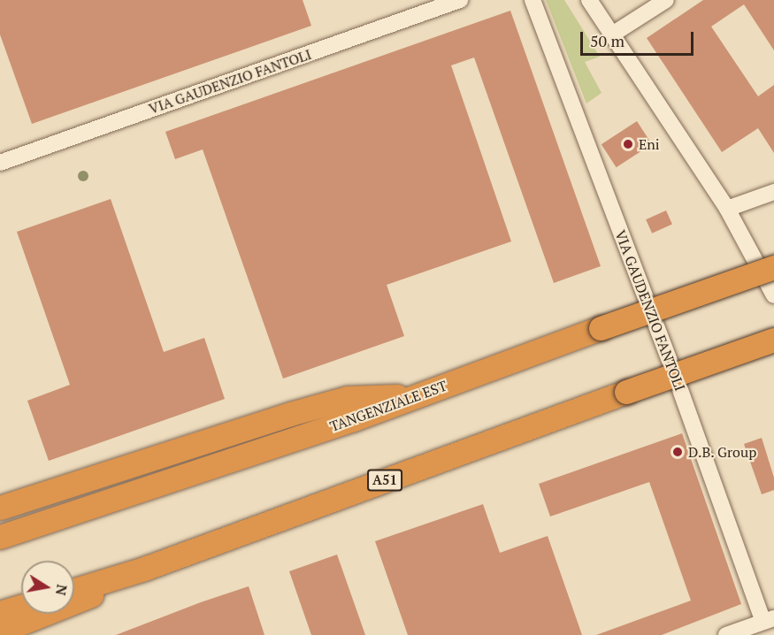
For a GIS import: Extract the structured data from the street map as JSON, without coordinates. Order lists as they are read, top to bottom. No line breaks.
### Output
{"streets":{"highway":["TANGENZIALE EST","A51"],"street":["VIA GAUDENZIO FANTOLI"]},"places":["Eni","D.B. Group"],"scale_bar":"50 m","north":"right"}
